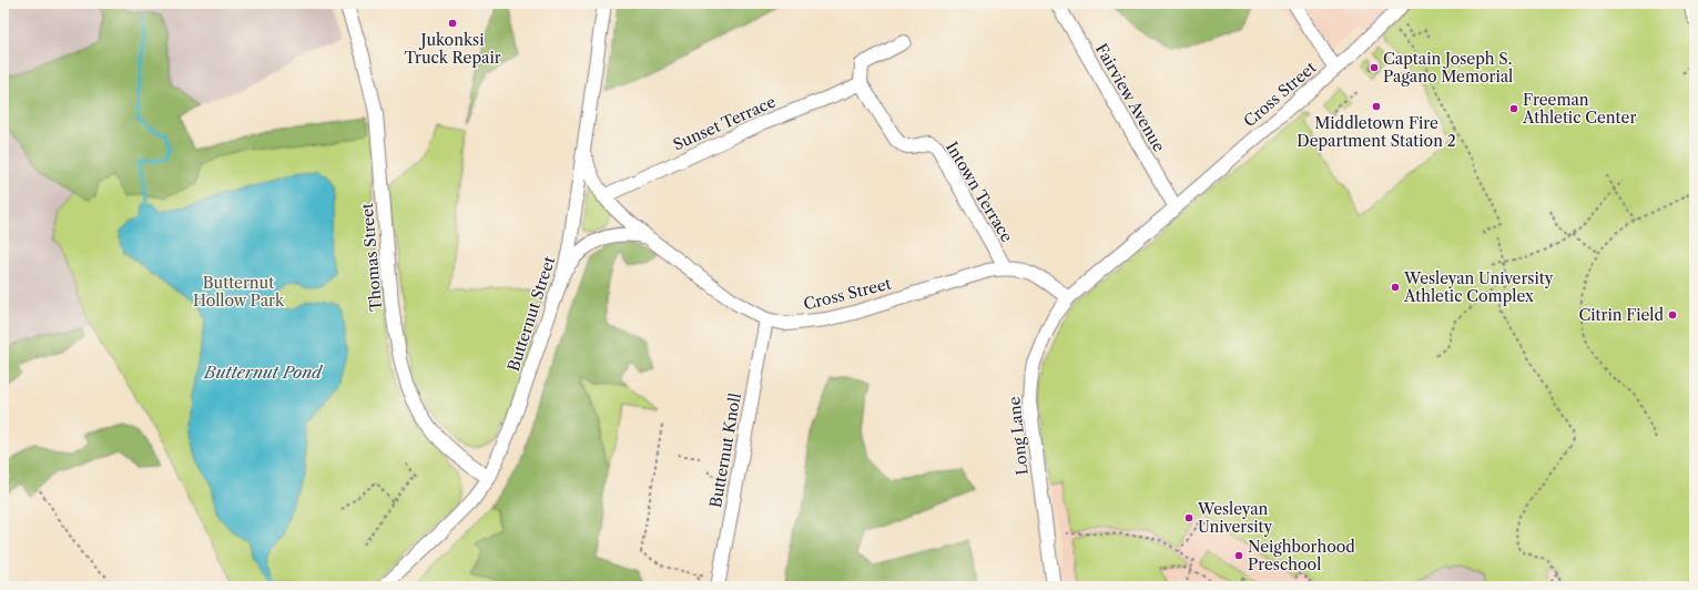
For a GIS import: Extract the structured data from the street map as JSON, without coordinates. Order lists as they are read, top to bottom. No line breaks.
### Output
{"streets":{"street":["Cross Street","Fairview Avenue","Sunset Terrace","Intown Terrace","Thomas Street","Butternut Street","Long Lane","Butternut Knoll"]},"crossings":[["Cross Street","Fairview Avenue"],["Cross Street","Sunset Terrace"],["Cross Street","Intown Terrace"],["Cross Street","Butternut Street"],["Cross Street","Long Lane"],["Cross Street","Butternut Knoll"],["Fairview Avenue","Long Lane"],["Sunset Terrace","Intown Terrace"],["Thomas Street","Butternut Street"]],"water":["Butternut Pond"],"parks":["Butternut Hollow Park"],"places":["Jukonksi Truck Repair","Captain Joseph S. Pagano Memorial","Middletown Fire Department Station 2","Freeman Athletic Center","Wesleyan University Athletic Complex","Citrin Field","Wesleyan University","Neighborhood Preschool"]}
